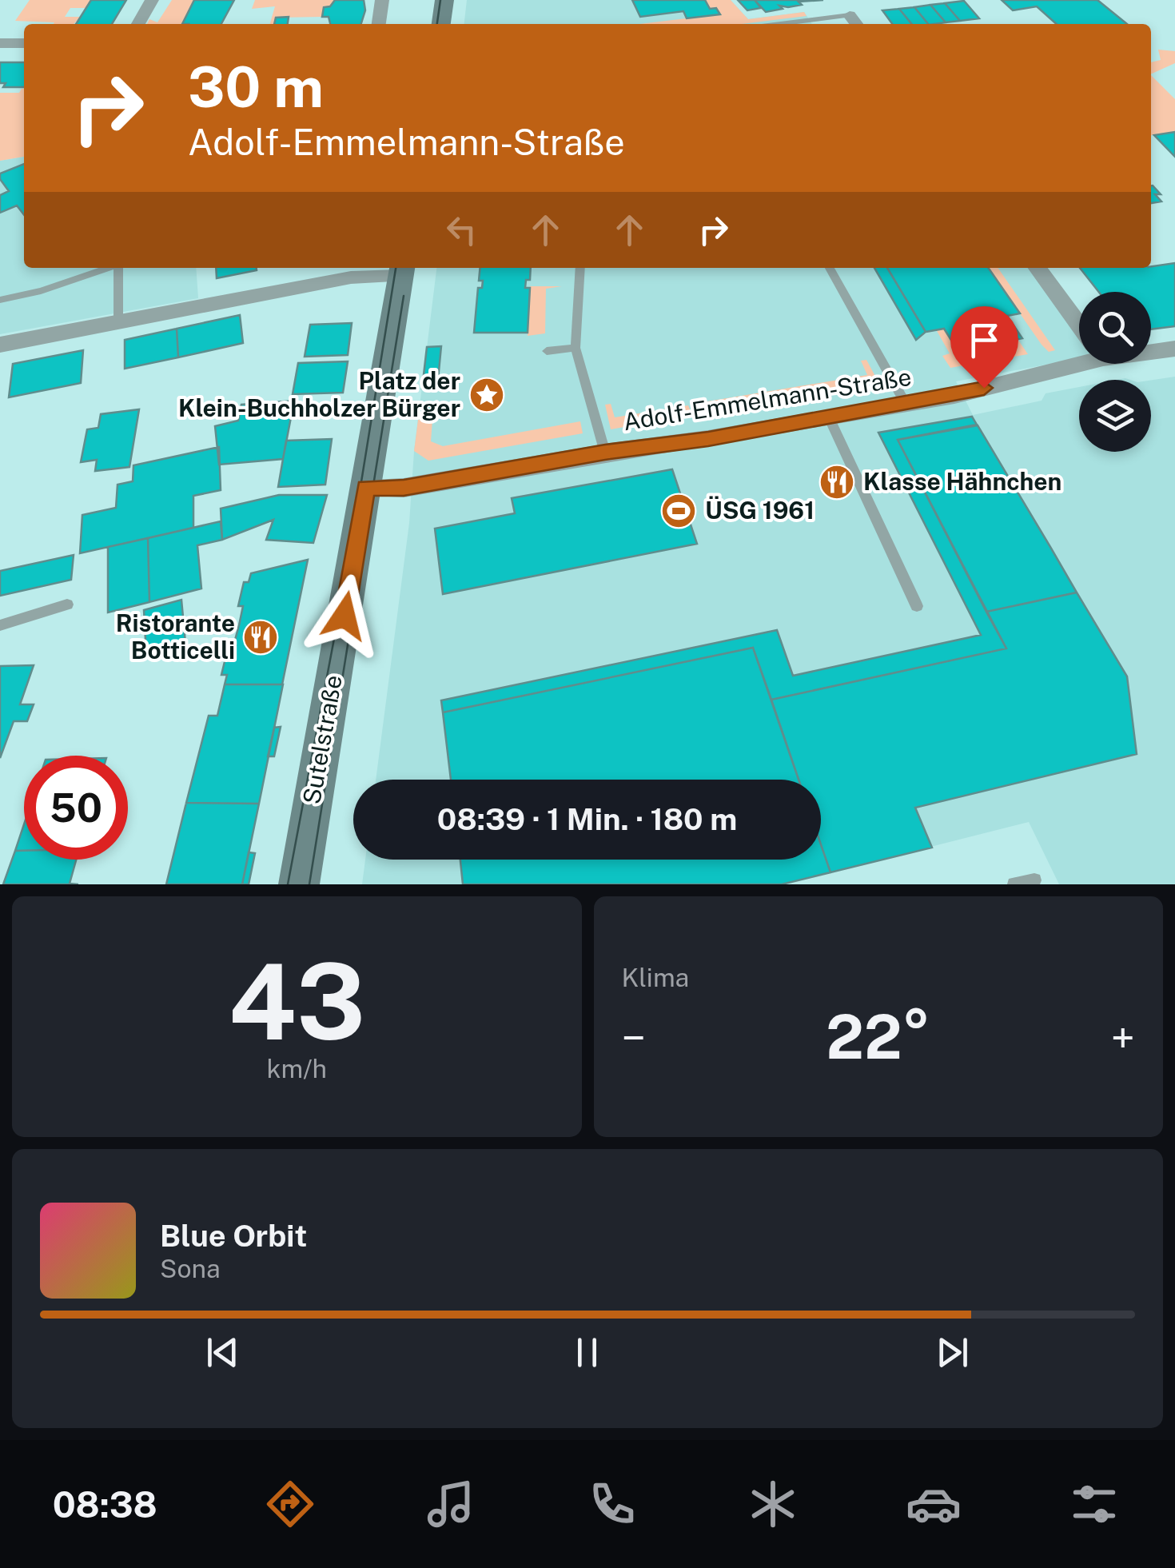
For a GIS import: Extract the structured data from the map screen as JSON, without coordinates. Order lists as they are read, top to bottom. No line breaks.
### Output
{"streets":{"main road":["Sutelstraße"],"street":["Adolf-Emmelmann-Straße"]},"crossings":[["Adolf-Emmelmann-Straße","Sutelstraße"]],"places":{"place":["Platz der Klein-Buchholzer Bürger"],"restaurant":["Klasse Hähnchen","Ristorante Botticelli"],"sports":["ÜSG 1961"]},"page":{"turn":["30 m","Adolf-Emmelmann-Straße"],"limit":"50","trip":"08:39 · 1 Min. · 180 m","tile":[["43","km/h"],"Klima"],"heat":["−","22°","+"],"song":["Blue Orbit","Sona"],"tabs":"08:38"}}
